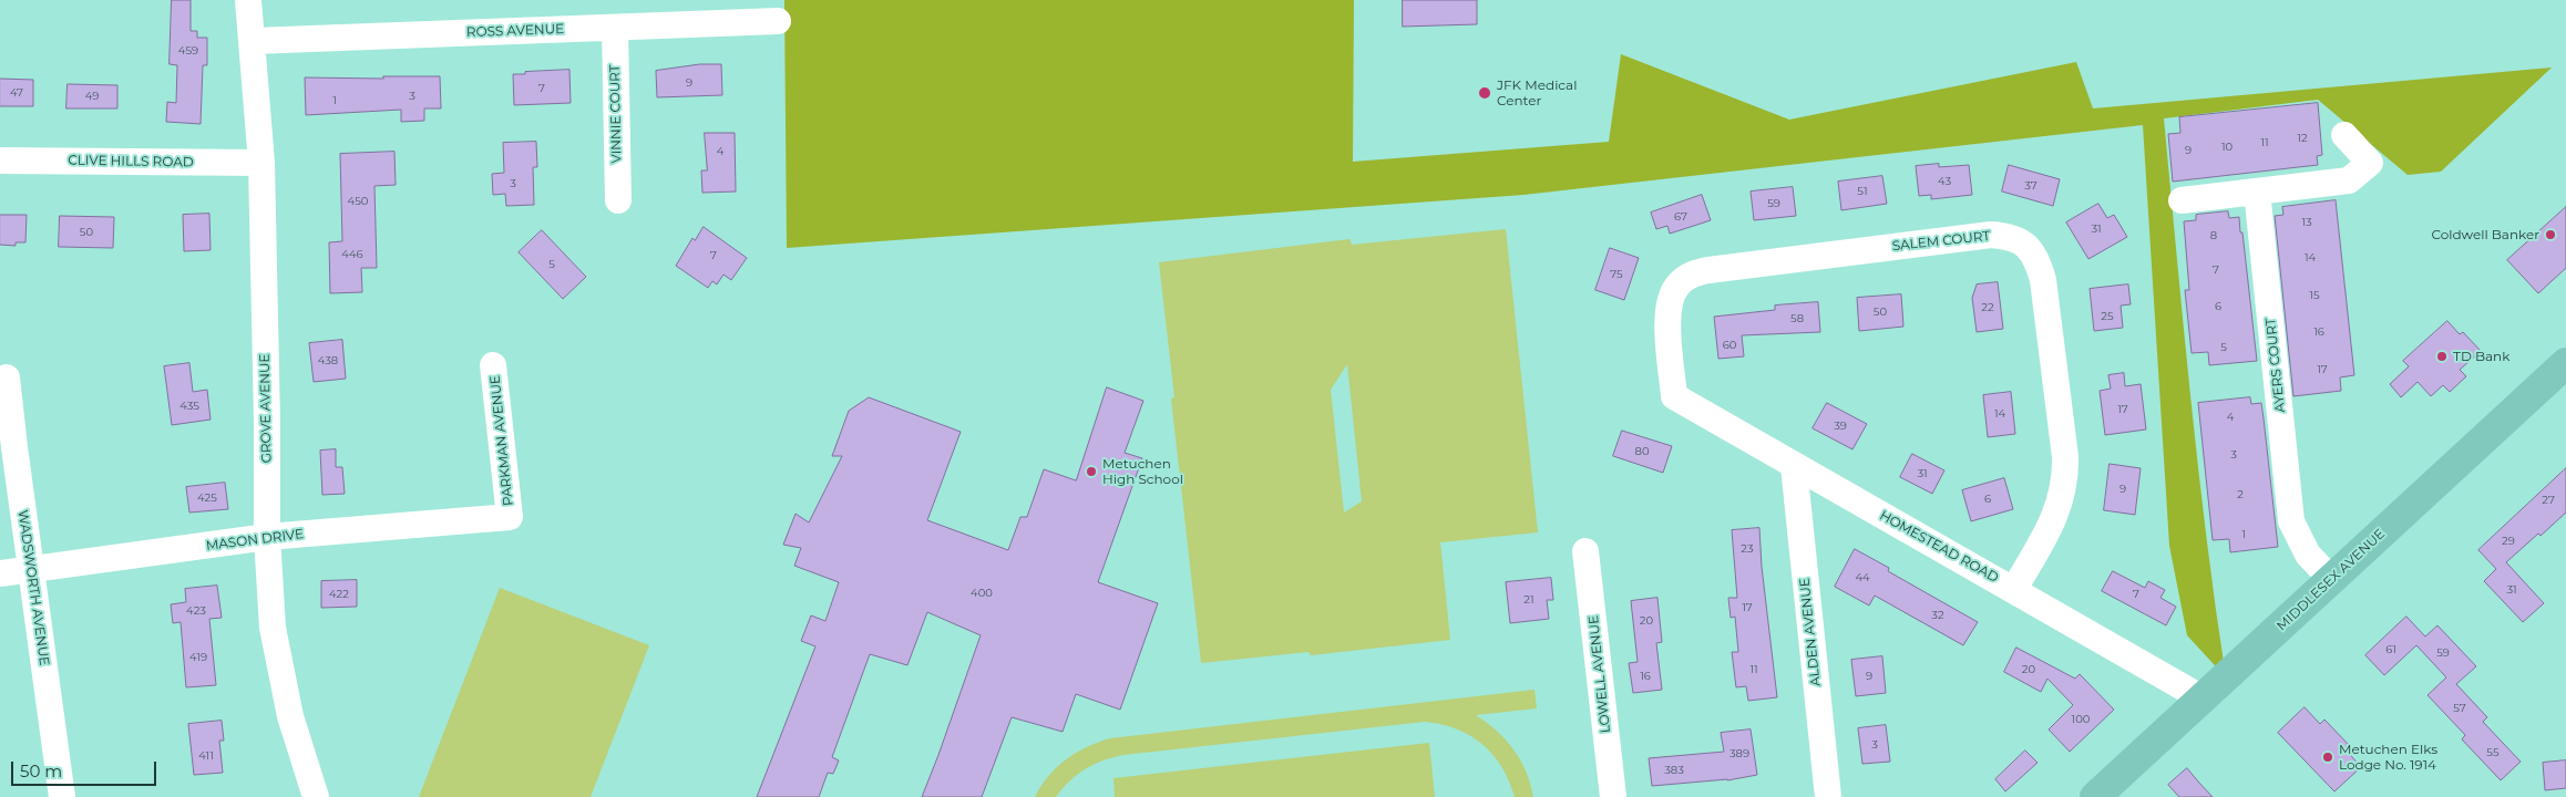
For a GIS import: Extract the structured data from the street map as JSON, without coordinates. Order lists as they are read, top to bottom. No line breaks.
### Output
{"streets":{"main road":["MIDDLESEX AVENUE"],"street":["ROSS AVENUE","VINNIE COURT","CLIVE HILLS ROAD","SALEM COURT","AYERS COURT","GROVE AVENUE","PARKMAN AVENUE","MASON DRIVE","HOMESTEAD ROAD","WADSWORTH AVENUE","ALDEN AVENUE","LOWELL AVENUE"]},"crossings":[["ROSS AVENUE","VINNIE COURT"],["ROSS AVENUE","GROVE AVENUE"],["CLIVE HILLS ROAD","GROVE AVENUE"],["SALEM COURT","HOMESTEAD ROAD"],["AYERS COURT","MIDDLESEX AVENUE"],["GROVE AVENUE","MASON DRIVE"],["PARKMAN AVENUE","MASON DRIVE"],["MASON DRIVE","WADSWORTH AVENUE"],["HOMESTEAD ROAD","MIDDLESEX AVENUE"],["HOMESTEAD ROAD","ALDEN AVENUE"]],"places":["JFK Medical Center","Coldwell Banker","TD Bank","Metuchen High School","Metuchen Elks Lodge No. 1914"],"house_numbers":["459","9","7","47","49","3","1","12","11","10","9","4","43","3","37","51","450","59","67","13","31","50","8","446","7","14","5","7","75","15","6","22","50","25","58","16","60","5","438","17","435","17","14","4","39","80","3","31","9","2","425","6","27","1","29","23","44","31","400","422","7","21","17","423","32","20","61","59","419","11","20","16","9","57","100","3","55","389","411","383"],"scale_bar":"50 m"}
